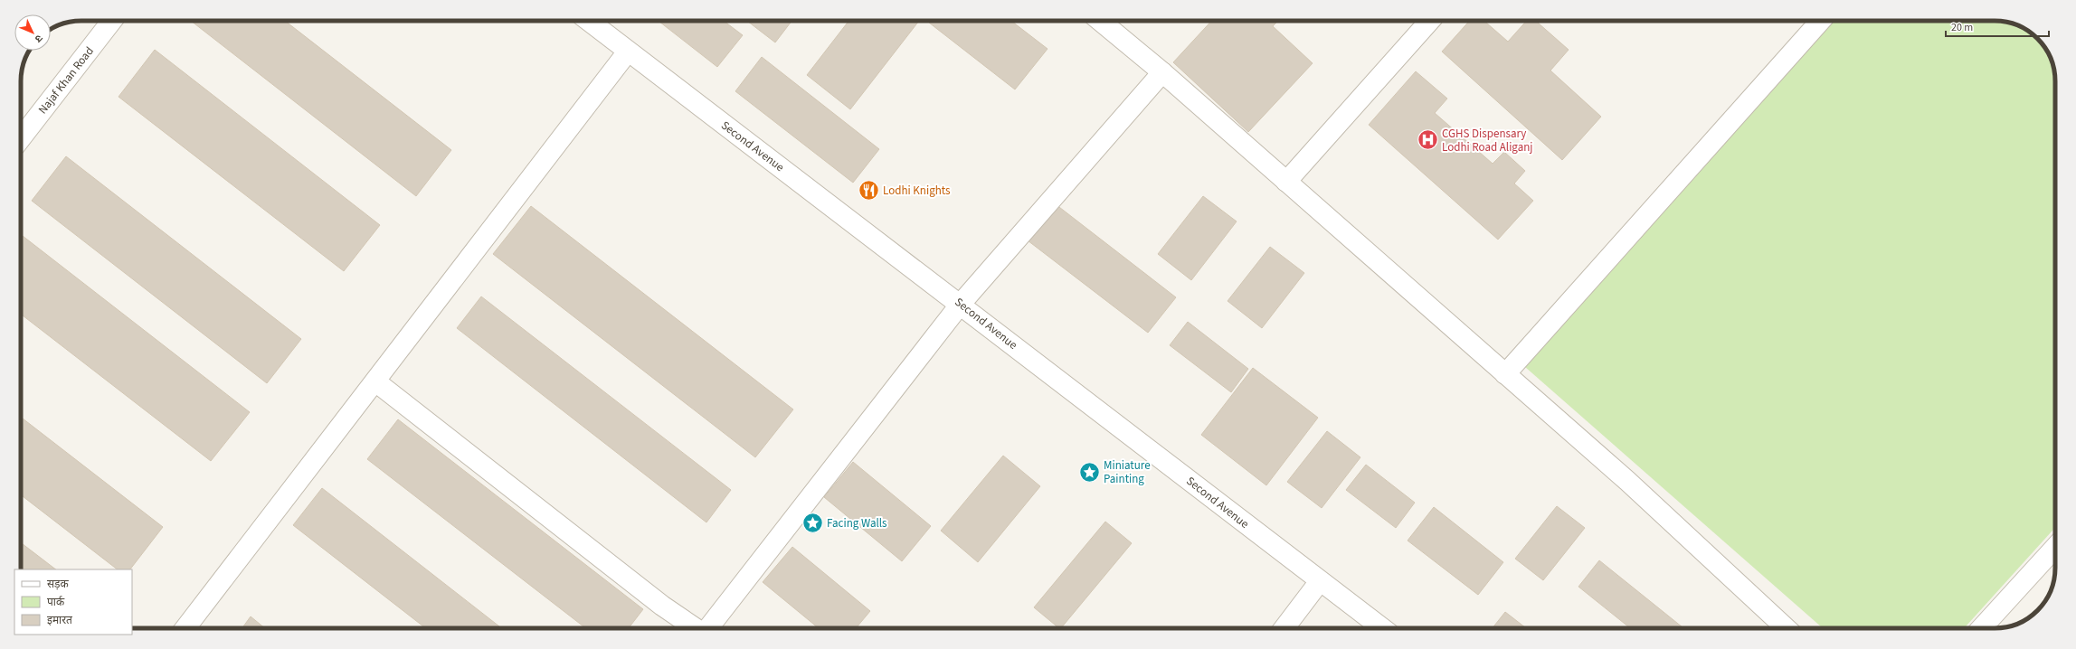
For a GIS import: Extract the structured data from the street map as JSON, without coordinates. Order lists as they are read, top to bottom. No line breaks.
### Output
{"streets":{"street":["Najaf Khan Road","Second Avenue"]},"places":{"hospital":["CGHS Dispensary Lodhi Road Aliganj"],"restaurant":["Lodhi Knights"],"place":["Miniature Painting","Facing Walls"]},"legend":["सड़क","पार्क","इमारत"],"scale_bar":"20 m","north":"bottom right"}
